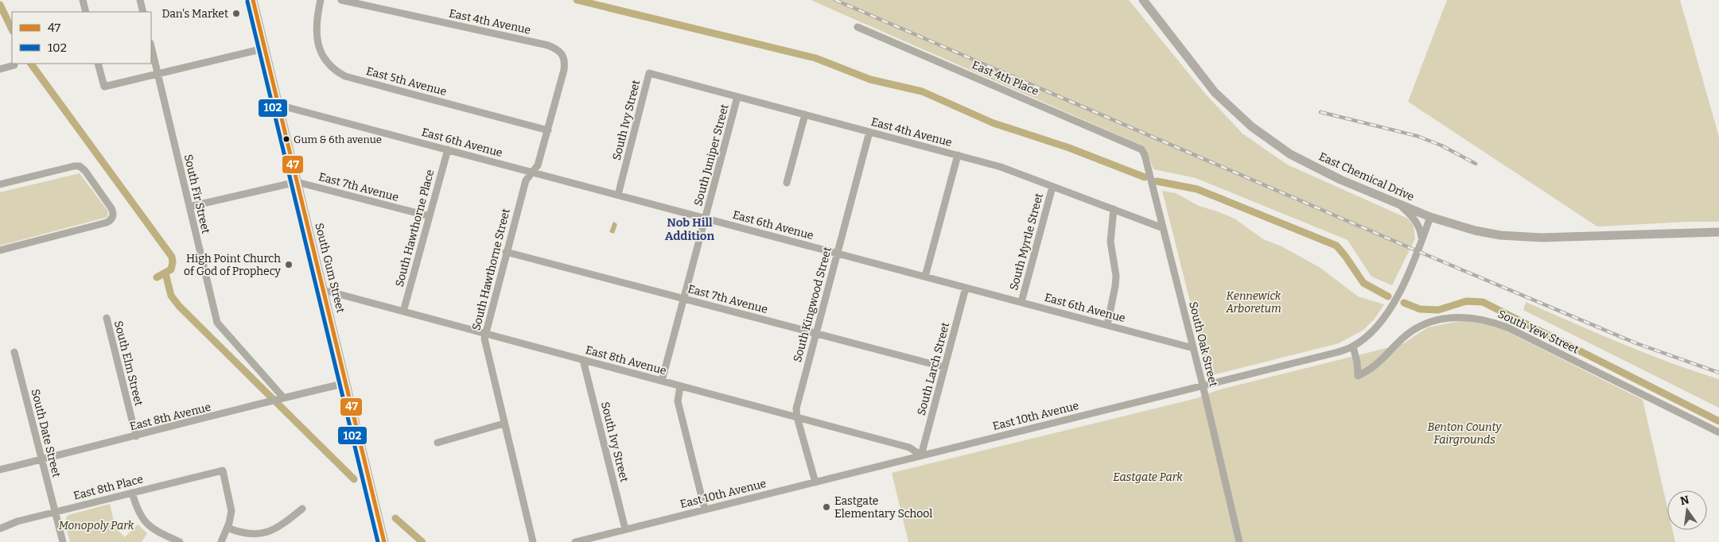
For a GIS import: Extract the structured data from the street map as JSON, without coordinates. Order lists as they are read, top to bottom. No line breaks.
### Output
{"streets":{"main road":["East Chemical Drive","South Gum Street"],"street":["East 4th Avenue","East 4th Place","East 5th Avenue","South Ivy Street","East 6th Avenue","South Juniper Street","East 7th Avenue","South Fir Street","South Hawthorne Place","South Myrtle Street","South Hawthorne Street","South Kingwood Street","South Yew Street","South Oak Street","East 8th Avenue","South Elm Street","South Larch Street","East 10th Avenue","South Date Street","East 8th Place"]},"crossings":[["East 4th Avenue","South Ivy Street"],["East 4th Avenue","South Juniper Street"],["East 4th Avenue","South Myrtle Street"],["East 4th Avenue","South Hawthorne Street"],["East 4th Avenue","South Kingwood Street"],["East 4th Avenue","South Oak Street"],["East 4th Place","South Oak Street"],["East 5th Avenue","South Hawthorne Street"],["South Ivy Street","East 6th Avenue"],["South Ivy Street","East 8th Avenue"],["South Ivy Street","East 10th Avenue"],["East 6th Avenue","South Juniper Street"],["East 6th Avenue","South Hawthorne Place"],["East 6th Avenue","South Myrtle Street"],["East 6th Avenue","South Gum Street"],["East 6th Avenue","South Hawthorne Street"],["East 6th Avenue","South Kingwood Street"],["East 6th Avenue","South Oak Street"],["East 6th Avenue","South Larch Street"],["South Juniper Street","East 7th Avenue"],["South Juniper Street","East 8th Avenue"],["East Chemical Drive","East 10th Avenue"],["East 7th Avenue","South Fir Street"],["East 7th Avenue","South Hawthorne Place"],["East 7th Avenue","South Gum Street"],["East 7th Avenue","South Hawthorne Street"],["East 7th Avenue","South Kingwood Street"],["East 7th Avenue","South Larch Street"],["South Fir Street","East 8th Avenue"],["South Hawthorne Place","East 8th Avenue"],["South Gum Street","East 8th Avenue"],["South Hawthorne Street","East 8th Avenue"],["South Kingwood Street","East 8th Avenue"],["South Kingwood Street","East 10th Avenue"],["South Yew Street","East 10th Avenue"],["South Oak Street","East 10th Avenue"],["East 8th Avenue","South Elm Street"],["East 8th Avenue","South Larch Street"],["East 8th Avenue","East 10th Avenue"],["East 8th Avenue","South Date Street"],["South Larch Street","East 10th Avenue"],["South Date Street","East 8th Place"]],"districts":["Nob Hill Addition"],"parks":["Kennewick Arboretum","Benton County Fairgrounds","Eastgate Park","Monopoly Park"],"places":["Dan's Market","Gum & 6th avenue","High Point Church of God of Prophecy","Eastgate Elementary School"],"lines":["transit line 47","transit line 102"],"legend":["47","102"],"north":"top"}
